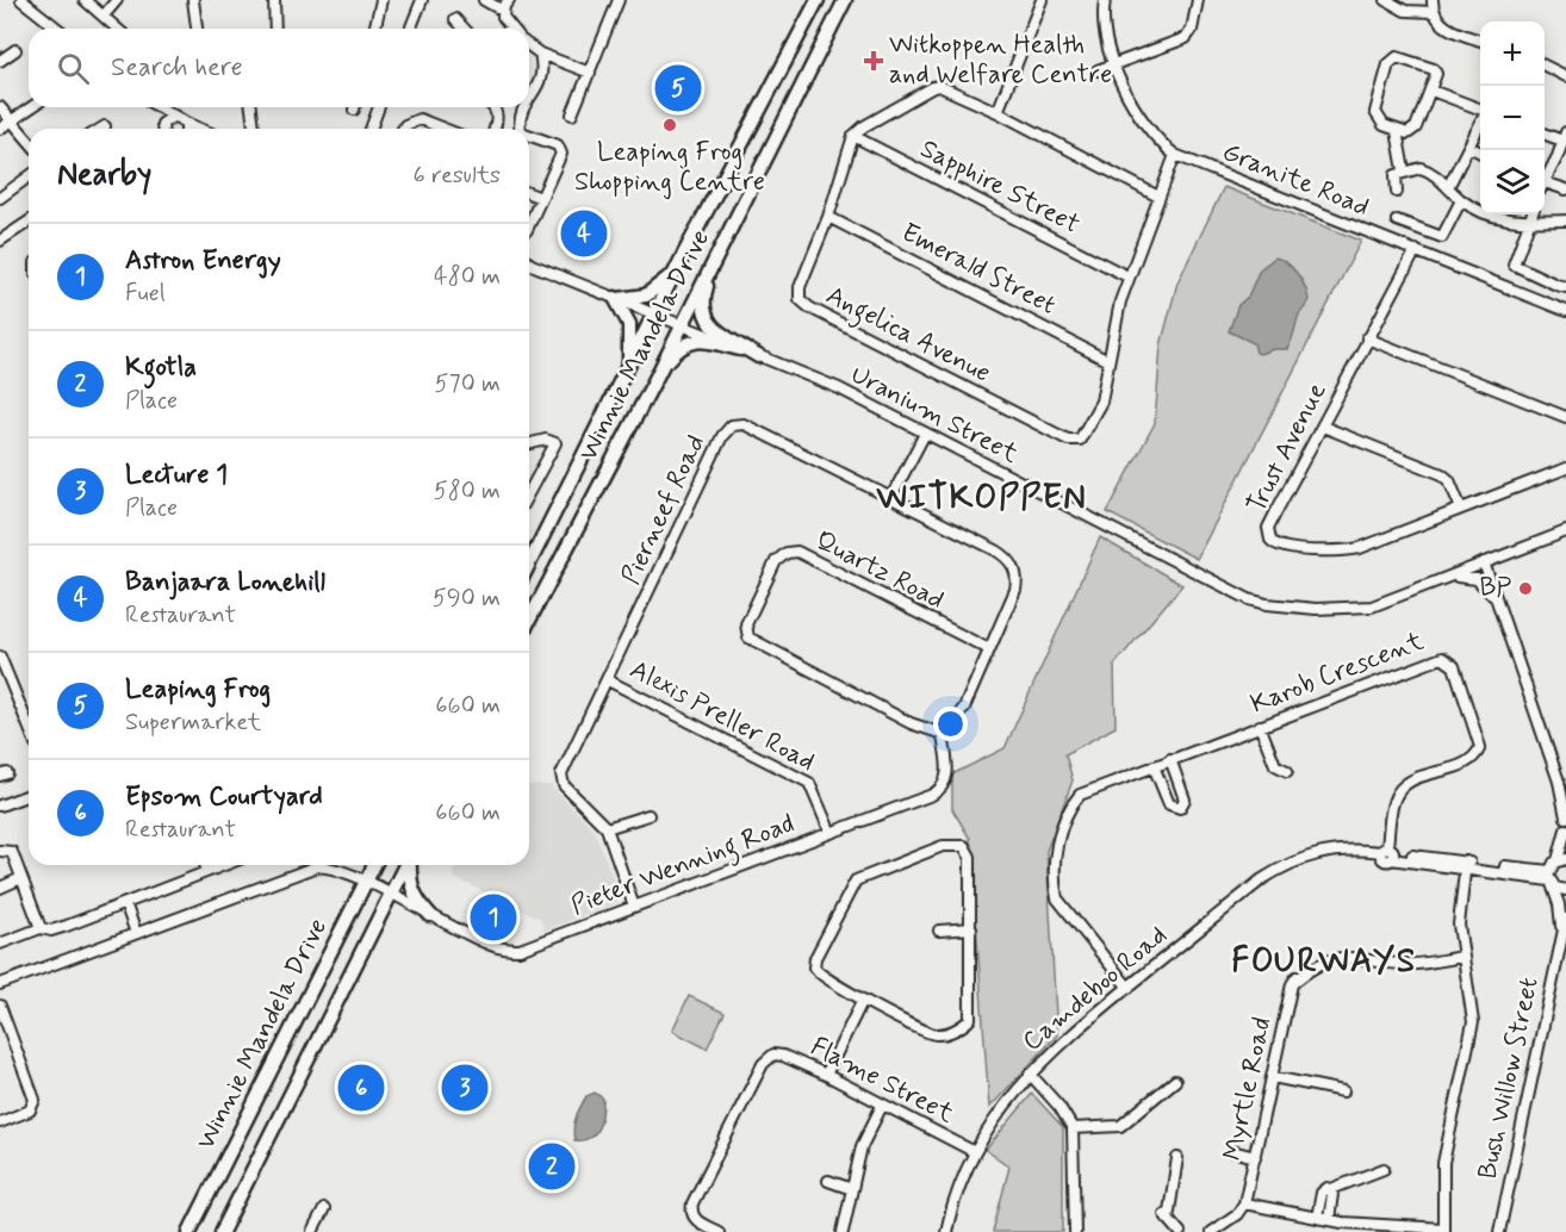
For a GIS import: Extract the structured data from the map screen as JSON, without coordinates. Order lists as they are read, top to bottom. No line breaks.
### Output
{"streets":{"main road":["Winnie Mandela Drive"],"street":["Granite Road","Sapphire Street","Emerald Street","Angelica Avenue","Uranium Street","Trust Avenue","Pierneef Road","Quartz Road","Karob Crescent","Alexis Preller Road","Pieter Wenning Road","Camdeboo Road","Bush Willow Street","Flame Street","Myrtle Road"]},"crossings":[["Granite Road","Angelica Avenue"],["Granite Road","Trust Avenue"],["Sapphire Street","Angelica Avenue"],["Emerald Street","Angelica Avenue"],["Winnie Mandela Drive","Uranium Street"],["Winnie Mandela Drive","Pieter Wenning Road"],["Pierneef Road","Quartz Road"],["Pierneef Road","Alexis Preller Road"],["Pierneef Road","Pieter Wenning Road"],["Quartz Road","Pieter Wenning Road"],["Karob Crescent","Camdeboo Road"],["Alexis Preller Road","Pieter Wenning Road"],["Camdeboo Road","Bush Willow Street"],["Camdeboo Road","Flame Street"]],"districts":["WITKOPPEN","FOURWAYS"],"places":{"health":["Witkoppen Health and Welfare Centre"],"other":["Leaping Frog Shopping Centre","BP"]},"page":{"map_buttons":["+","−"],"search":"Search here","pins":["5","4","1","3","6","2"],"heading":["Nearby","6 results"],"list":[{"mark":"1","name":"Astron Energy","note":"Fuel","value":"480 m"},{"mark":"2","name":"Kgotla","note":"Place","value":"570 m"},{"mark":"3","name":"Lecture 1","note":"Place","value":"580 m"},{"mark":"4","name":"Banjaara Lonehill","note":"Restaurant","value":"590 m"},{"mark":"5","name":"Leaping Frog","note":"Supermarket","value":"660 m"},{"mark":"6","name":"Epsom Courtyard","note":"Restaurant","value":"660 m"}]}}
